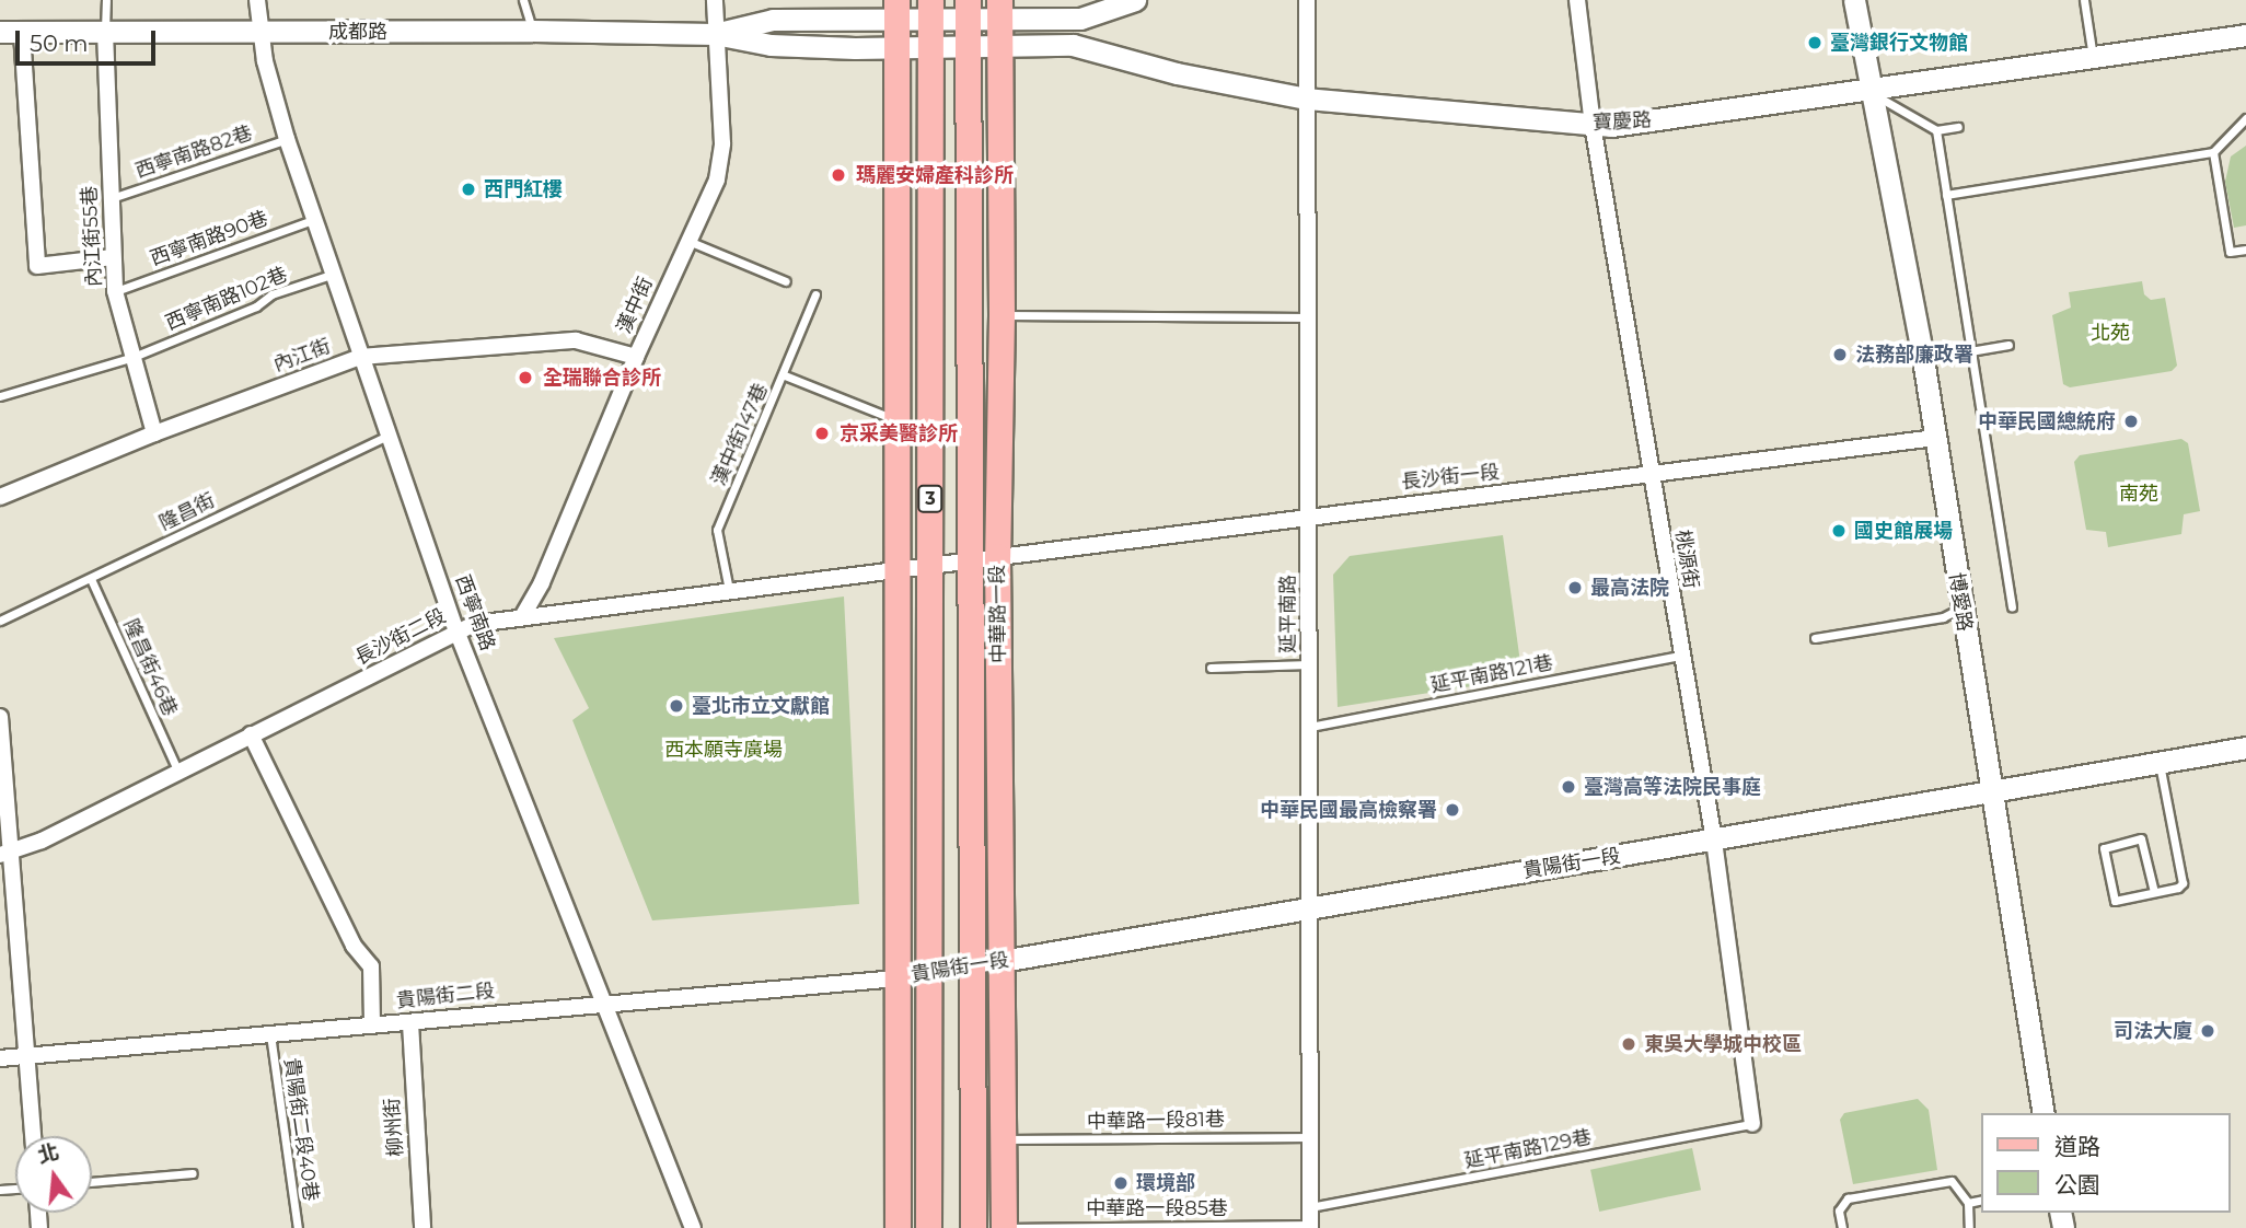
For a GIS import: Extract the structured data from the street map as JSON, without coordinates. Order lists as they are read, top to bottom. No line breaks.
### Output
{"streets":{"main road":["3","中華路一段"],"street":["成都路","寶慶路","內江街55巷","漢中街","內江街","長沙街一段","桃源街","博愛路","西寧南路","延平南路","長沙街二段","貴陽街一段","貴陽街二段","柳州街"],"lane":["西寧南路82巷","西寧南路90巷","西寧南路102巷","漢中街147巷","隆昌街","隆昌街46巷","延平南路121巷","中華路一段81巷","貴陽街二段40巷","延平南路129巷","中華路一段85巷"]},"crossings":[["成都路","寶慶路"],["成都路","內江街55巷"],["成都路","漢中街"],["成都路","3"],["成都路","西寧南路"],["成都路","中華路一段"],["寶慶路","桃源街"],["寶慶路","博愛路"],["寶慶路","中華路一段"],["寶慶路","延平南路"],["西寧南路82巷","內江街55巷"],["西寧南路82巷","西寧南路"],["內江街55巷","西寧南路90巷"],["內江街55巷","西寧南路102巷"],["內江街55巷","內江街"],["西寧南路90巷","西寧南路"],["西寧南路102巷","西寧南路"],["漢中街","內江街"],["漢中街","長沙街二段"],["內江街","西寧南路"],["漢中街147巷","長沙街二段"],["長沙街一段","3"],["長沙街一段","桃源街"],["長沙街一段","博愛路"],["長沙街一段","中華路一段"],["長沙街一段","延平南路"],["長沙街一段","長沙街二段"],["3","長沙街二段"],["3","貴陽街一段"],["3","貴陽街二段"],["隆昌街","西寧南路"],["隆昌街","隆昌街46巷"],["桃源街","延平南路121巷"],["桃源街","貴陽街一段"],["桃源街","延平南路129巷"],["博愛路","貴陽街一段"],["西寧南路","長沙街二段"],["西寧南路","貴陽街二段"],["中華路一段","貴陽街一段"],["中華路一段","中華路一段81巷"],["中華路一段","中華路一段85巷"],["延平南路","延平南路121巷"],["延平南路","貴陽街一段"],["延平南路","中華路一段81巷"],["延平南路","延平南路129巷"],["延平南路","中華路一段85巷"],["長沙街二段","隆昌街46巷"],["貴陽街一段","貴陽街二段"],["貴陽街二段","柳州街"],["貴陽街二段","貴陽街二段40巷"]],"parks":["北苑","南苑","西本願寺廣場"],"places":["臺灣銀行文物館","瑪麗安婦產科診所","西門紅樓","法務部廉政署","全瑞聯合診所","中華民國總統府","京采美醫診所","國史館展場","最高法院","臺北市立文獻館","臺灣高等法院民事庭","中華民國最高檢察署","司法大廈","東吳大學城中校區","環境部"],"legend":["道路","公園"],"scale_bar":"50 m","north":"top"}
